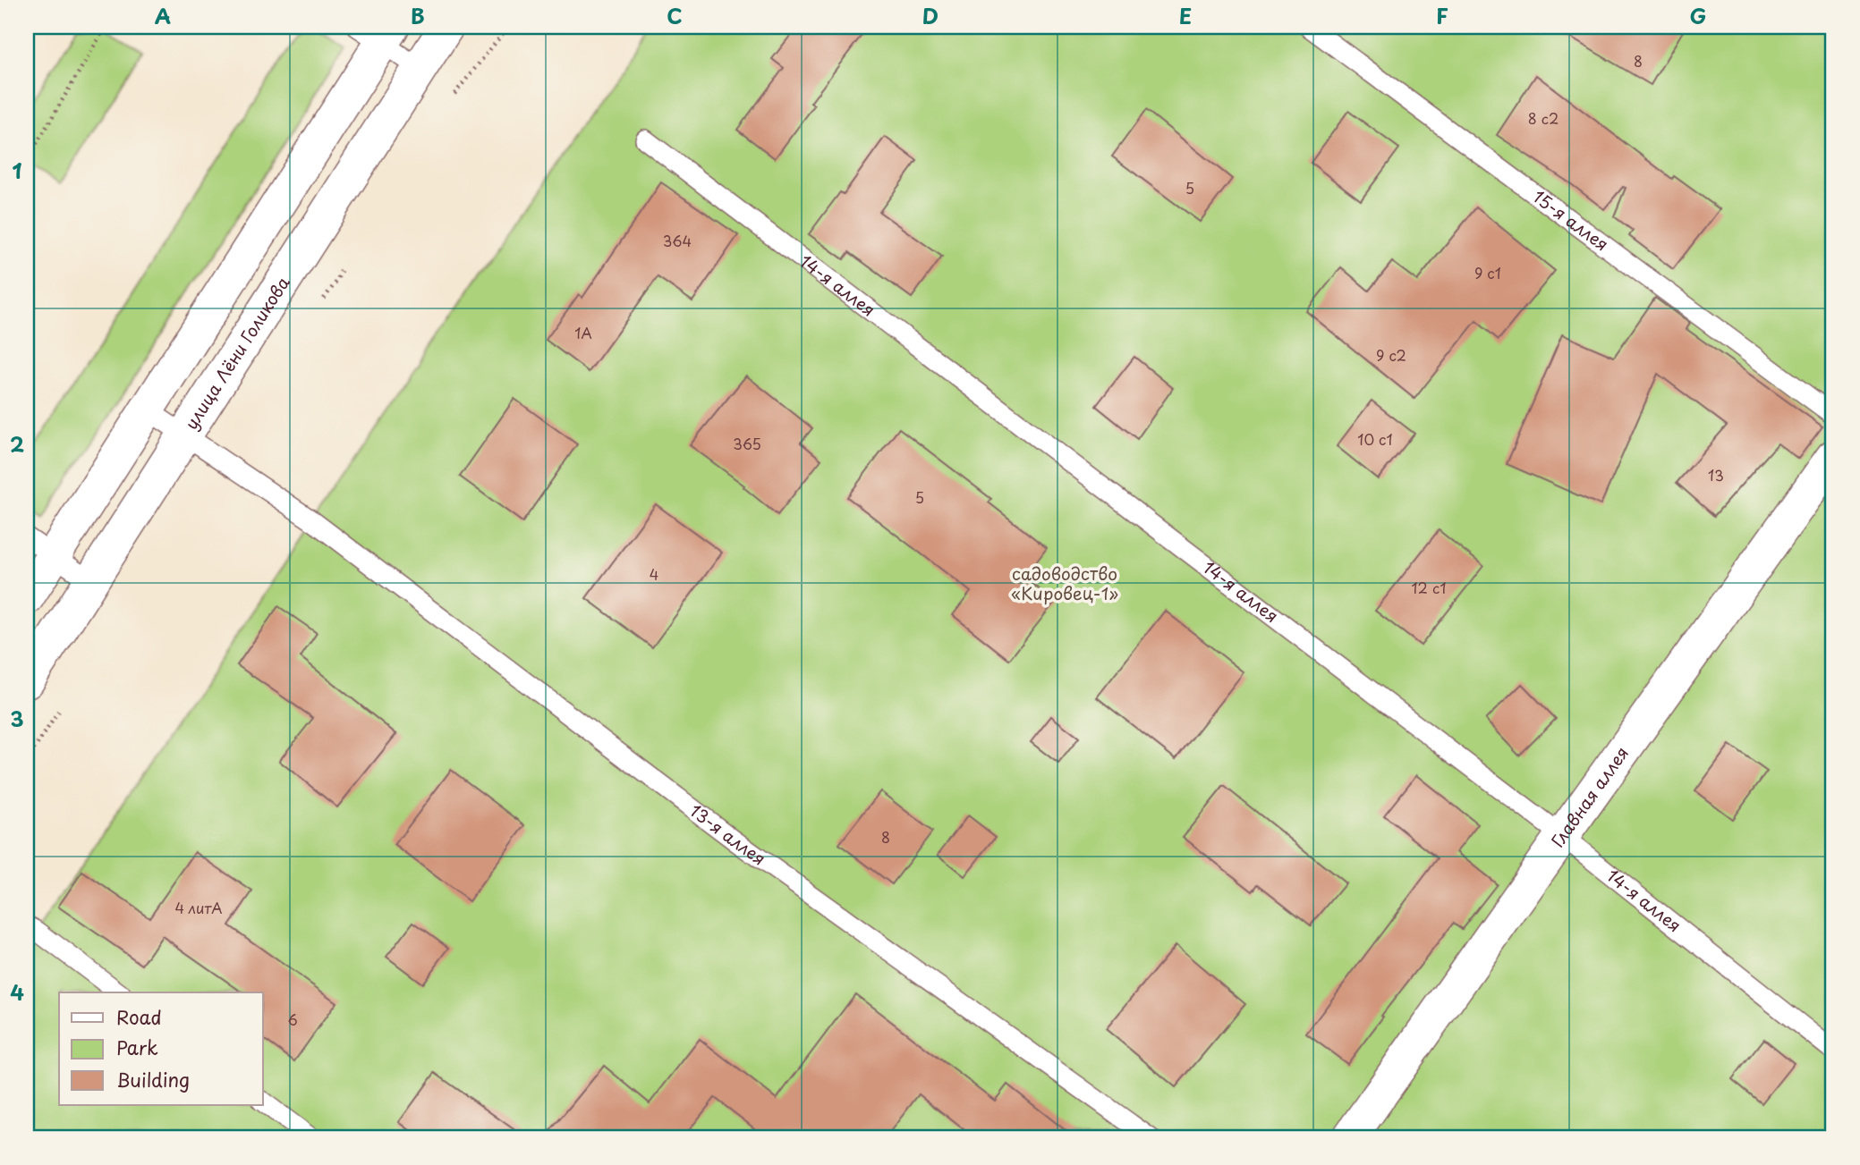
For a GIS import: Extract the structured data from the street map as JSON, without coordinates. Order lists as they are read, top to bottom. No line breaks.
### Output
{"streets":{"street":["улица Лёни Голикова","Главная аллея"],"lane":["15-я аллея","14-я аллея","13-я аллея"]},"crossings":[["14-я аллея","Главная аллея"],["улица Лёни Голикова","13-я аллея"]],"parks":["садоводство «Кировец-1»"],"house_numbers":["8","8 с2","5","364","9 с1","1А","9 с2","10 с1","365","13","5","4","12 с1","8","4 литА","6"],"legend":["Road","Park","Building"],"grid":{"columns":["A","B","C","D","E","F","G"],"rows":["1","2","3","4"]}}
